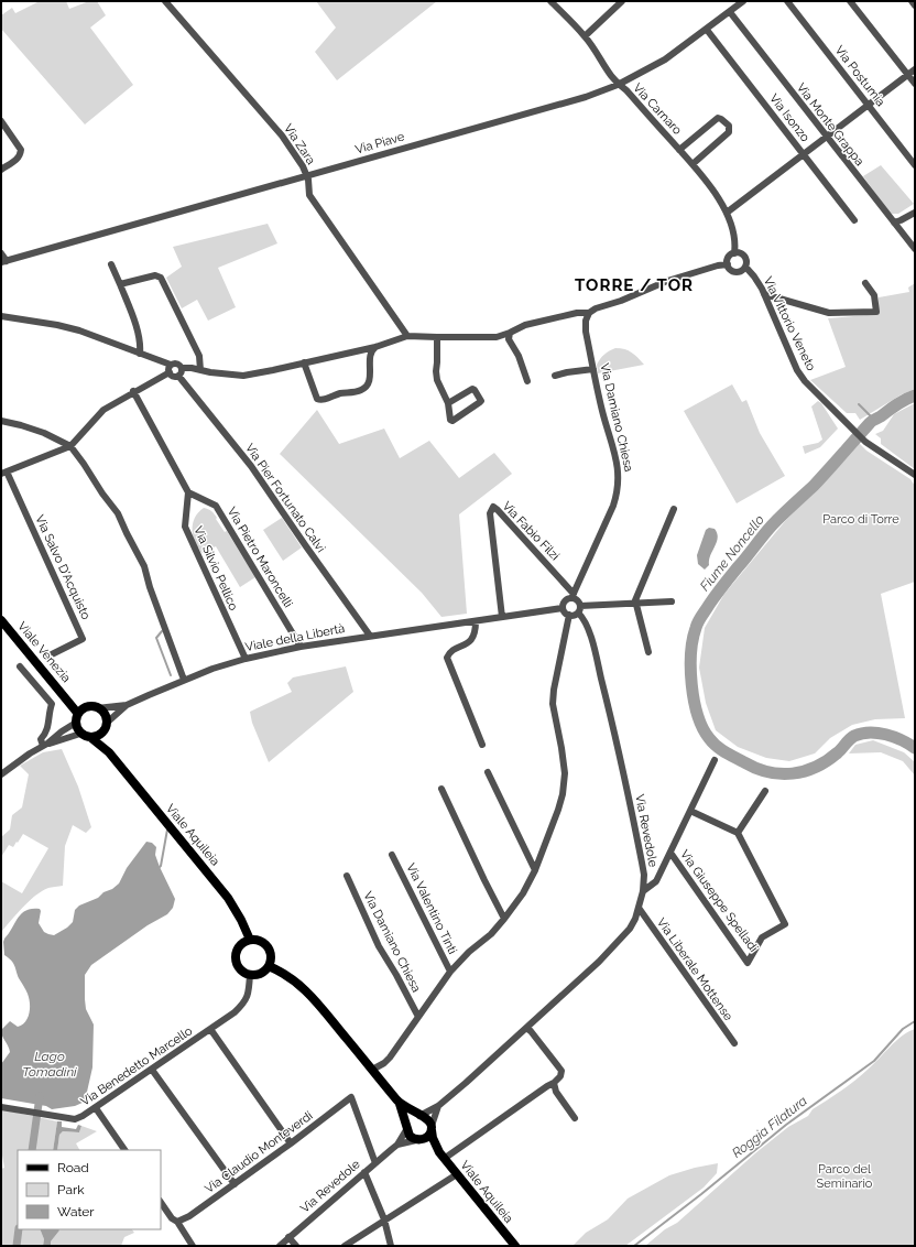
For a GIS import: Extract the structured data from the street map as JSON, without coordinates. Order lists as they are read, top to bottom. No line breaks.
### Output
{"streets":{"main road":["Viale Venezia","Viale Aquileia"],"street":["Via Postumia","Via Carnaro","Via Isonzo","Via Monte Grappa","Via Piave","Via Zara","Via Vittorio Veneto","Via Damiano Chiesa","Via Pier Fortunato Calvi","Via Fabio Filzi","Via Pietro Maroncelli","Via Salvo D'Acquisto","Via Silvio Pellico","Viale della Libertà","Via Revedole","Via Giuseppe Spelladi","Via Valentino Tinti","Via Liberale Mottense","Via Benedetto Marcello","Via Claudio Monteverdi"]},"crossings":[["Via Carnaro","Via Piave"],["Via Carnaro","Via Vittorio Veneto"],["Via Isonzo","Via Piave"],["Via Monte Grappa","Via Piave"],["Via Piave","Via Zara"],["Via Damiano Chiesa","Via Fabio Filzi"],["Via Damiano Chiesa","Viale della Libertà"],["Via Damiano Chiesa","Via Revedole"],["Via Damiano Chiesa","Viale Aquileia"],["Via Damiano Chiesa","Via Valentino Tinti"],["Via Pier Fortunato Calvi","Viale della Libertà"],["Via Fabio Filzi","Viale della Libertà"],["Via Fabio Filzi","Via Revedole"],["Via Pietro Maroncelli","Via Silvio Pellico"],["Via Pietro Maroncelli","Viale della Libertà"],["Via Silvio Pellico","Viale della Libertà"],["Viale della Libertà","Viale Venezia"],["Viale della Libertà","Via Revedole"],["Viale della Libertà","Viale Aquileia"],["Viale Venezia","Viale Aquileia"],["Via Revedole","Viale Aquileia"],["Via Revedole","Via Liberale Mottense"],["Viale Aquileia","Via Benedetto Marcello"]],"districts":["TORRE / TOR"],"water":["Fiume Noncello","Lago Tomadini","Roggia Filatura"],"parks":["Parco di Torre","Parco del Seminario"],"legend":["Road","Park","Water"]}
